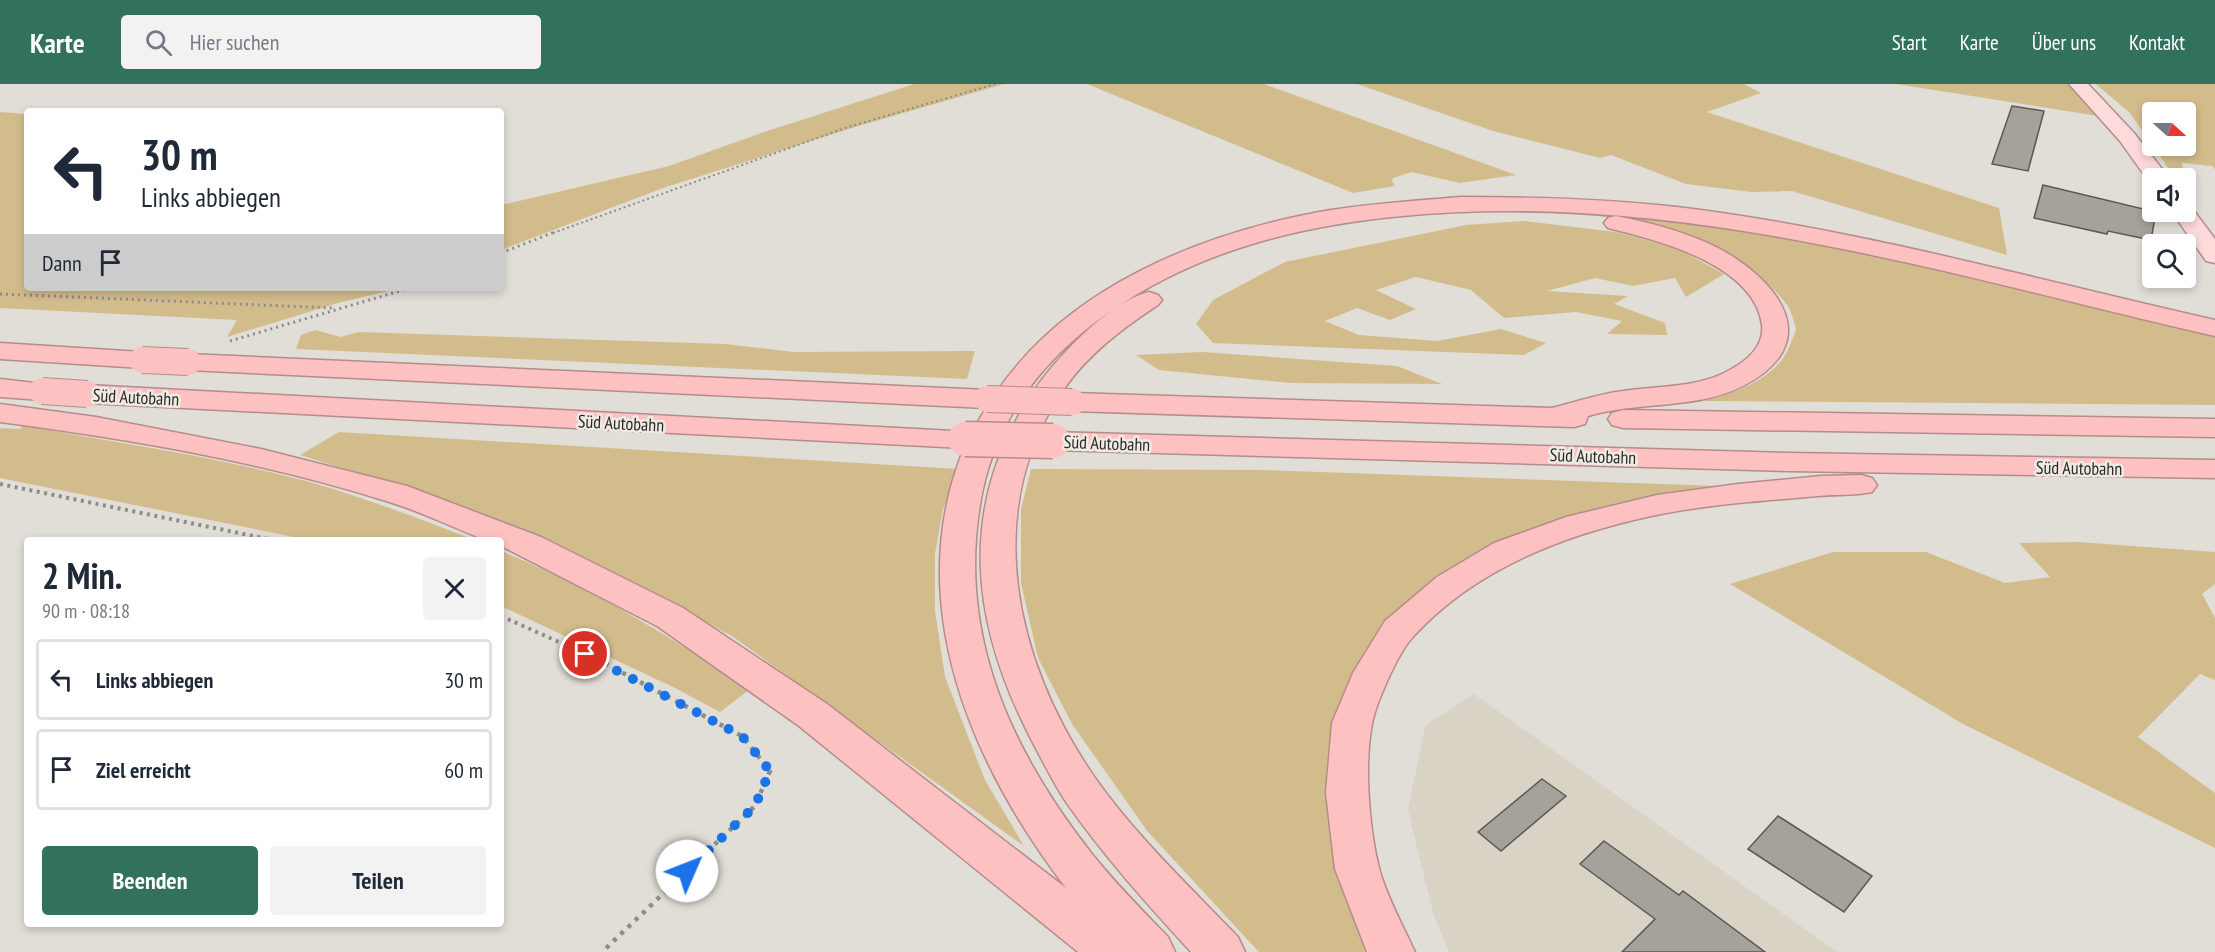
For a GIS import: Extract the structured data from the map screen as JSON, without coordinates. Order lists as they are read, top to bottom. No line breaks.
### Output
{"streets":{"highway":["Süd Autobahn"]},"north":"right","page":{"header":"Karte","search":"Hier suchen","nav":["Start","Karte","Über uns","Kontakt"],"turn":["30 m","Links abbiegen"],"then":"Dann","heading":["2 Min.","90 m · 08:18"],"list":[{"name":"Links abbiegen","value":"30 m"},{"name":"Ziel erreicht","value":"60 m"}],"buttons":["Beenden","Teilen"]}}
